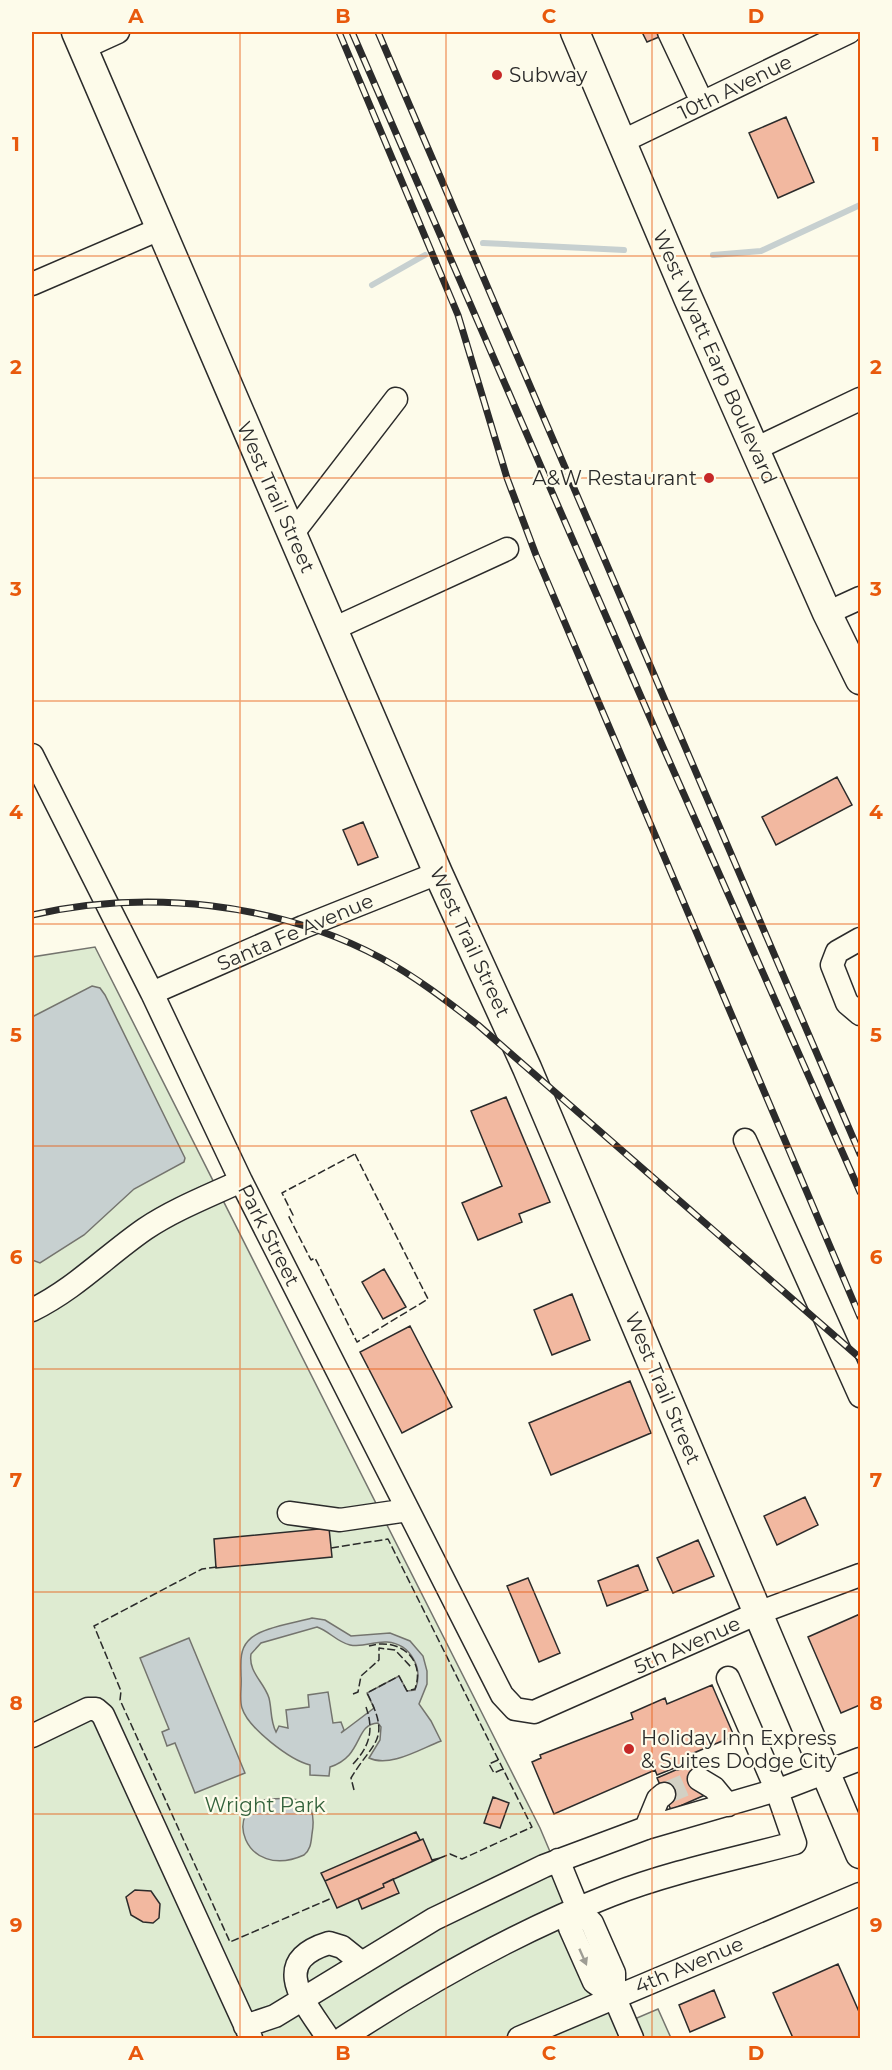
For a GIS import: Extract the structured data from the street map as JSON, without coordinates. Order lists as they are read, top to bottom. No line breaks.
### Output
{"streets":{"main road":["West Wyatt Earp Boulevard","West Trail Street"],"street":["10th Avenue","Santa Fe Avenue","Park Street","5th Avenue","4th Avenue"]},"crossings":[["10th Avenue","West Wyatt Earp Boulevard"],["West Trail Street","Santa Fe Avenue"],["West Trail Street","5th Avenue"],["Santa Fe Avenue","Park Street"],["Park Street","5th Avenue"]],"parks":["Wright Park"],"places":["Subway","A&W Restaurant","Holiday Inn Express & Suites Dodge City"],"grid":{"columns":["A","B","C","D"],"rows":["1","2","3","4","5","6","7","8","9"]}}
